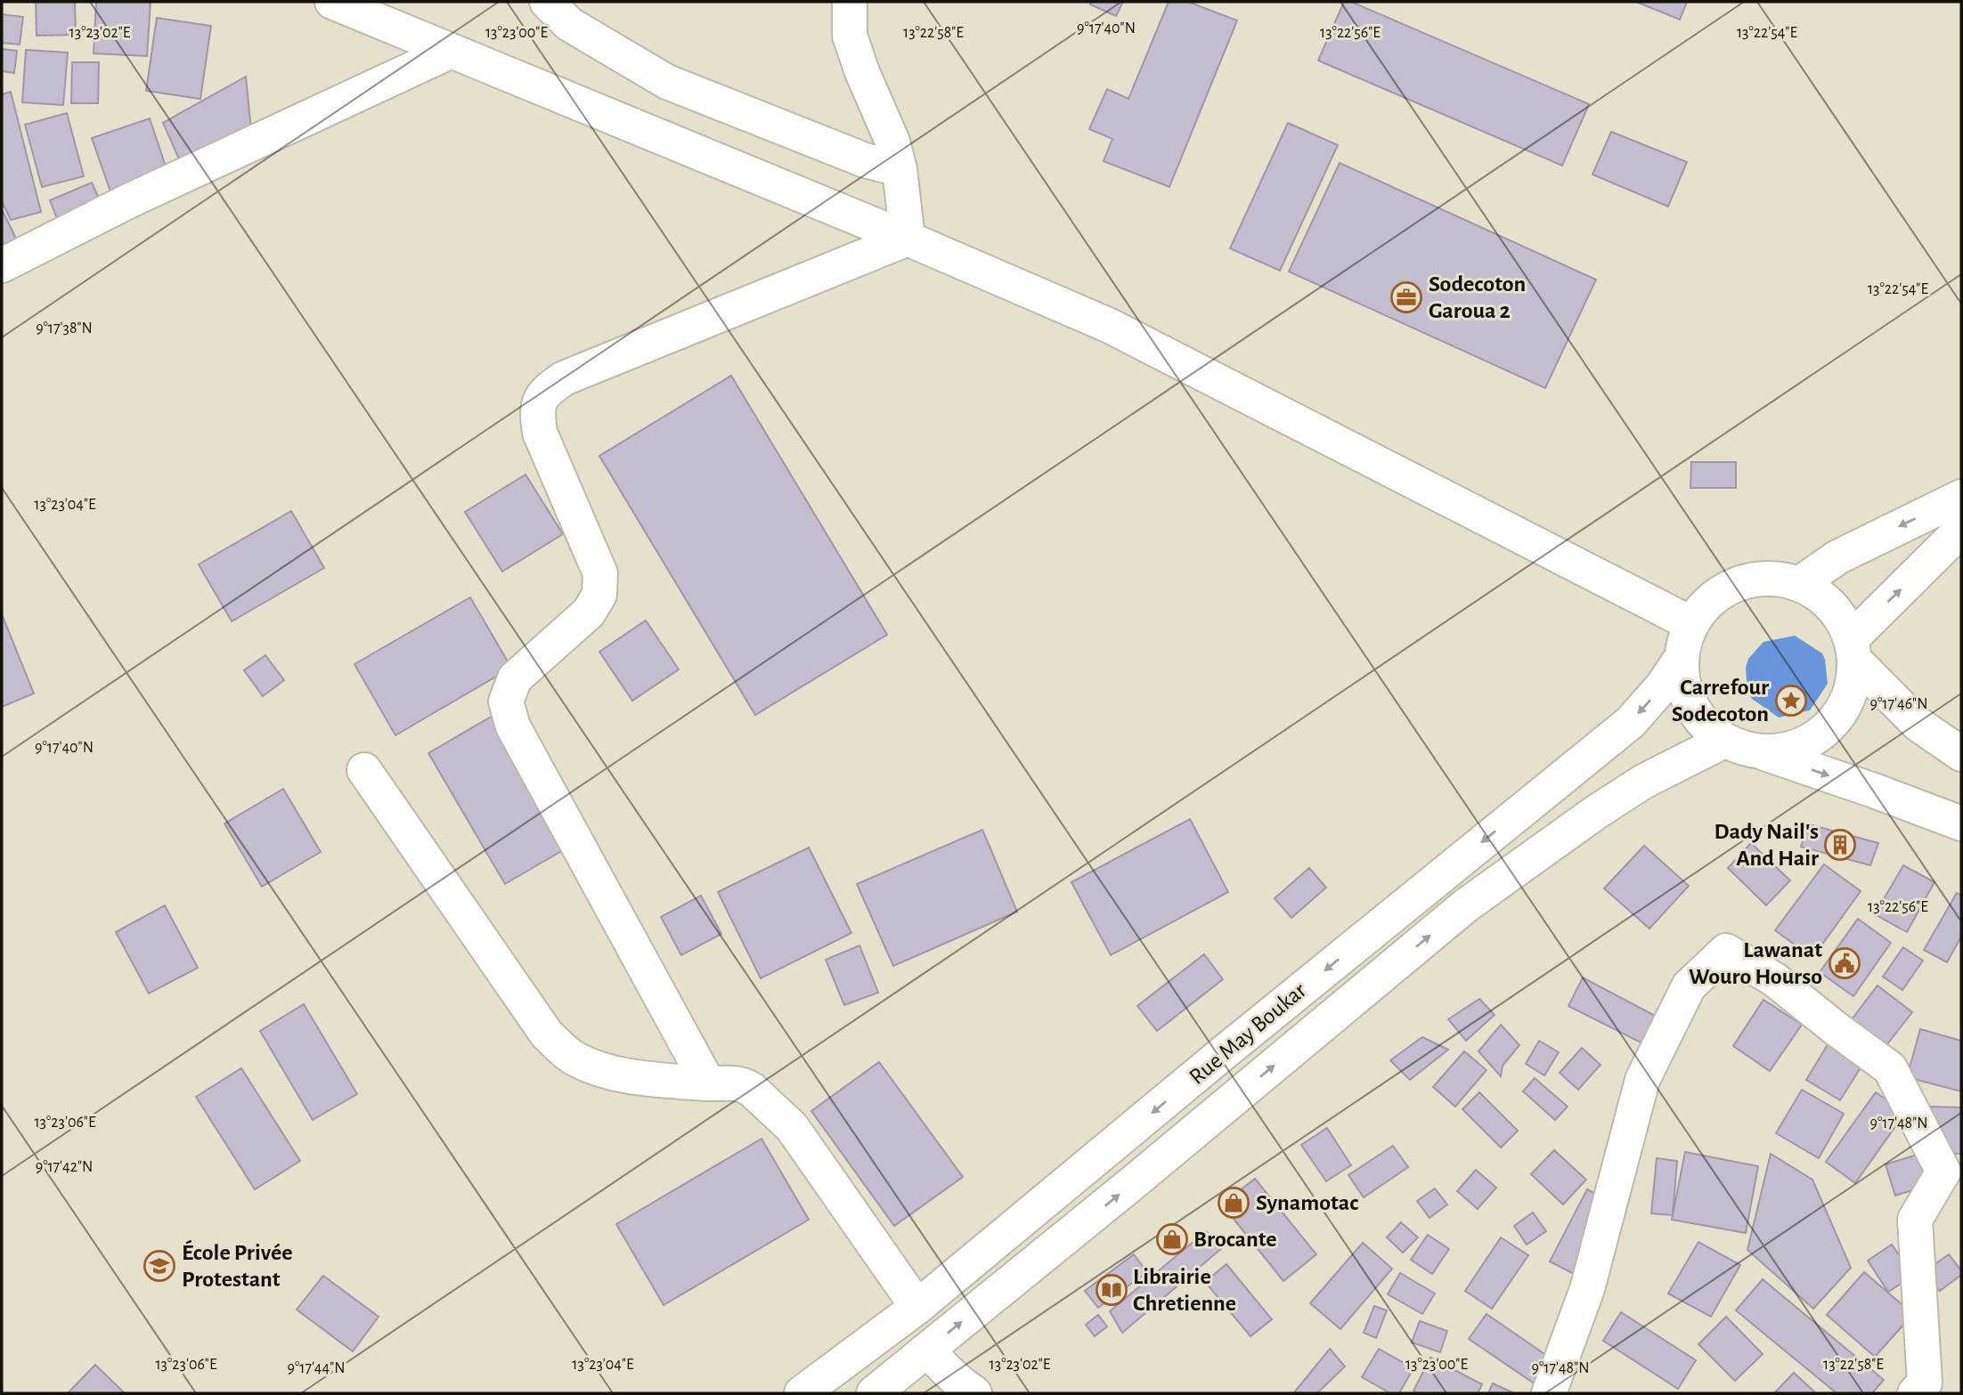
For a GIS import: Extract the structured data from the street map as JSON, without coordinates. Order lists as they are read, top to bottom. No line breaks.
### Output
{"streets":{"street":["Rue May Boukar"]},"places":{"office":["Sodecoton Garoua 2"],"place":["Carrefour Sodecoton"],"building":["Dady Nail's And Hair"],"public building":["Lawanat Wouro Hourso"],"shop":["Synamotac","Brocante"],"school or university":["École Privée Protestant"],"library":["Librairie Chretienne"]},"coordinates":["9°17'40\"N","13°23'00\"E","13°22'56\"E","13°23'02\"E","13°22'58\"E","13°22'54\"E","9°17'38\"N","13°23'04\"E","9°17'46\"N","13°23'06\"E","9°17'48\"N","9°17'42\"N","9°17'44\"N"]}
